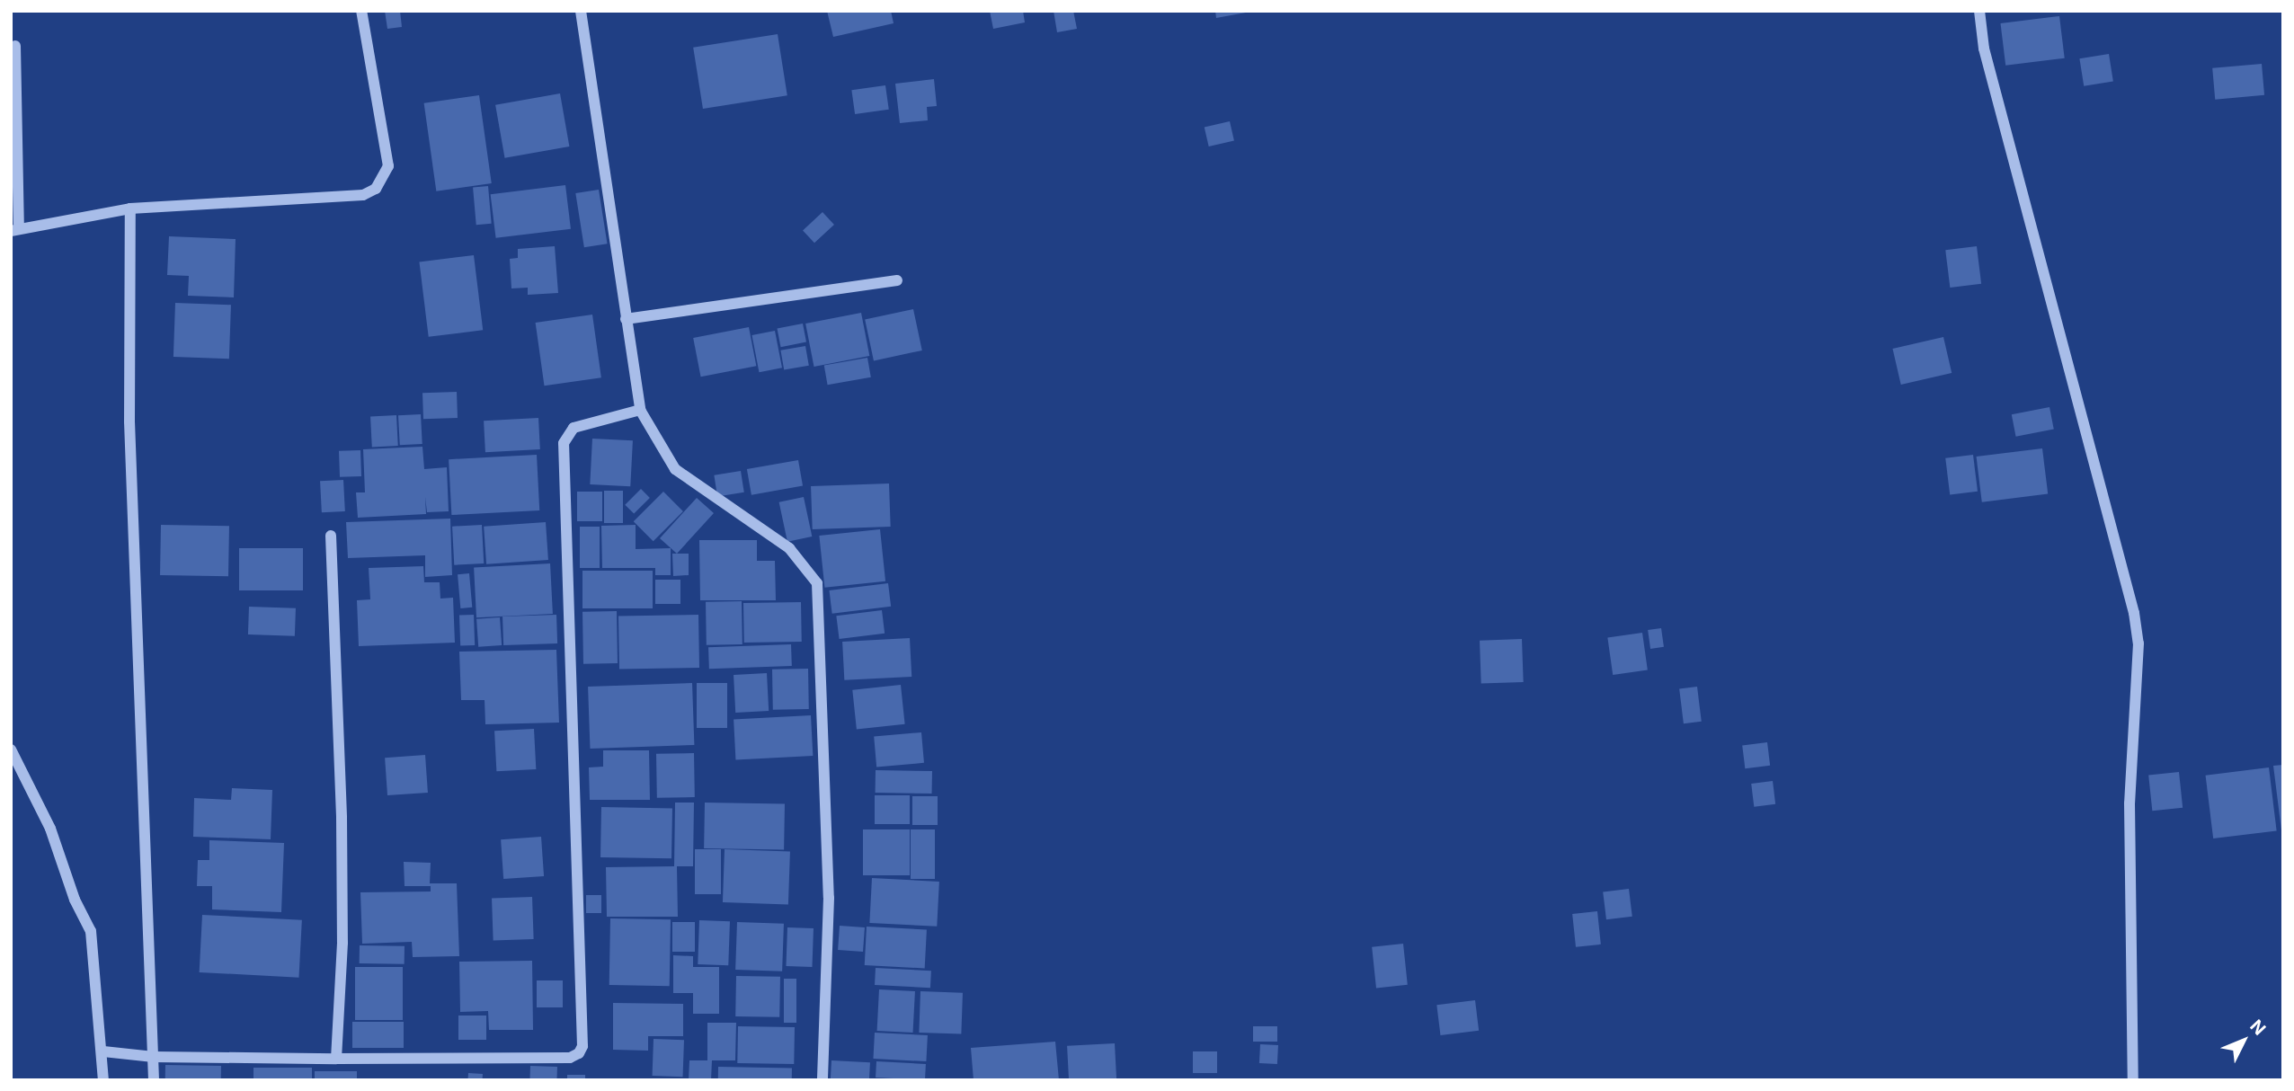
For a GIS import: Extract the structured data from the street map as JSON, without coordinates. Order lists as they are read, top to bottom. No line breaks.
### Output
{"north":"top right"}
